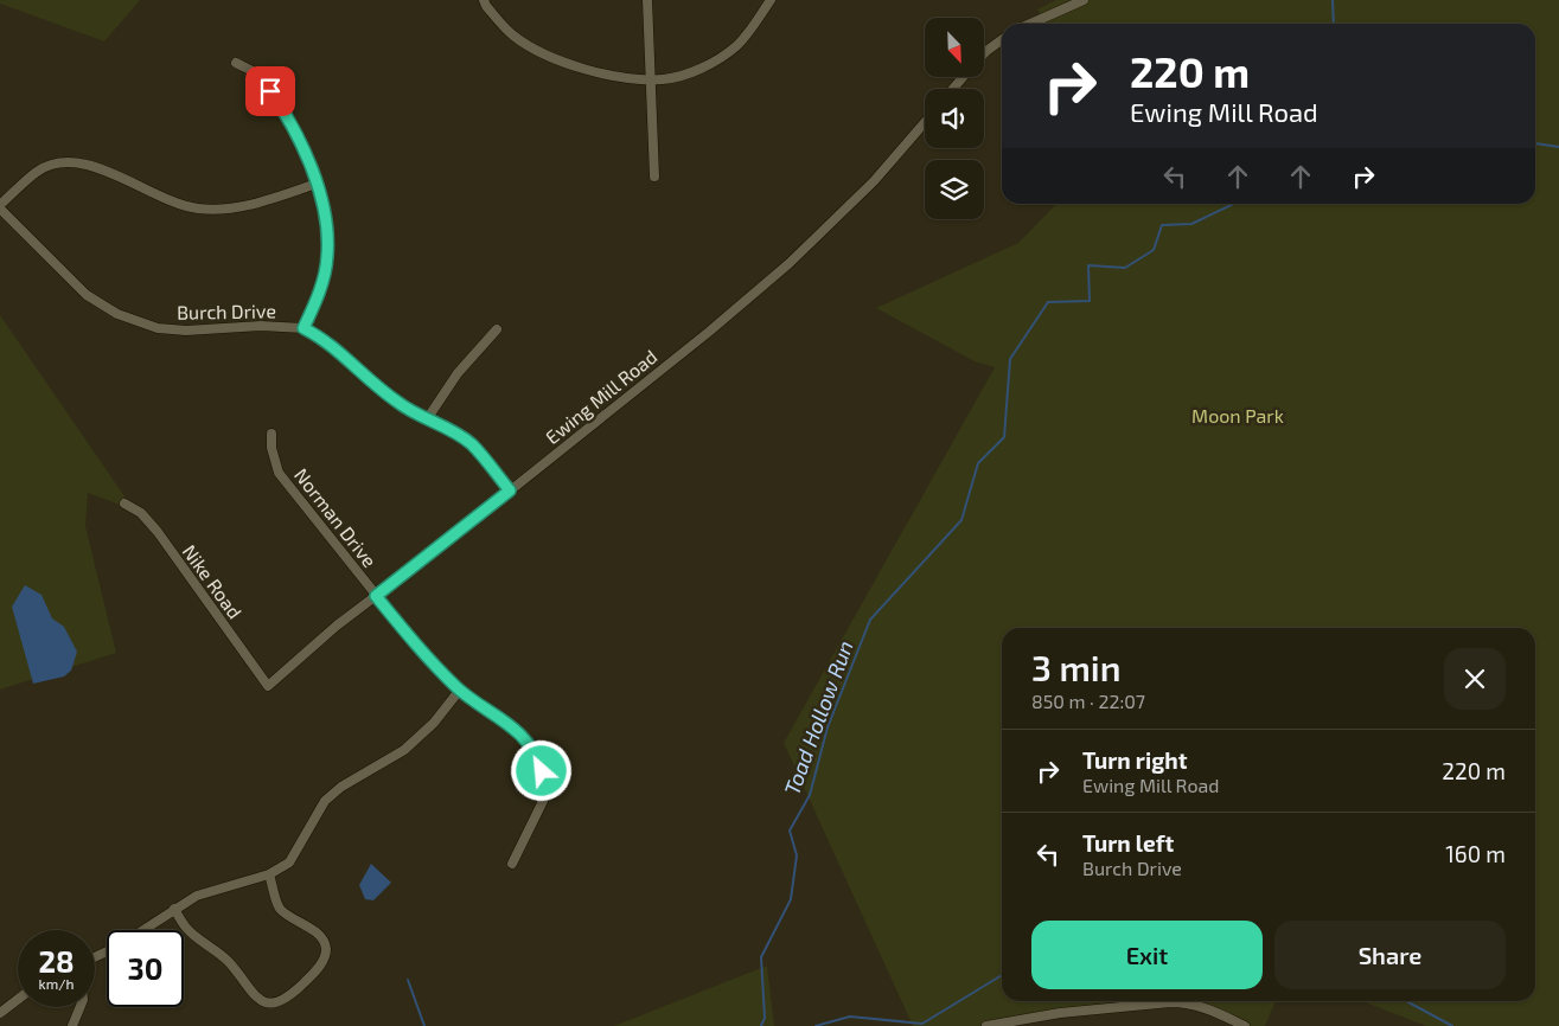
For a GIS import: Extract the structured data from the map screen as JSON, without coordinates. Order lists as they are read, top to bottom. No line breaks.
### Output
{"streets":{"street":["Burch Drive","Ewing Mill Road","Norman Drive","Nike Road"]},"crossings":[["Burch Drive","Ewing Mill Road"],["Ewing Mill Road","Norman Drive"],["Ewing Mill Road","Nike Road"]],"water":["Toad Hollow Run"],"parks":["Moon Park"],"north":"bottom right","page":{"turn":["220 m","Ewing Mill Road"],"heading":["3 min","850 m · 22:07"],"list":[{"name":"Turn right","note":"Ewing Mill Road","value":"220 m"},{"name":"Turn left","note":"Burch Drive","value":"160 m"}],"buttons":["Exit","Share"],"speed":"28 km/h","limit":"30"}}
